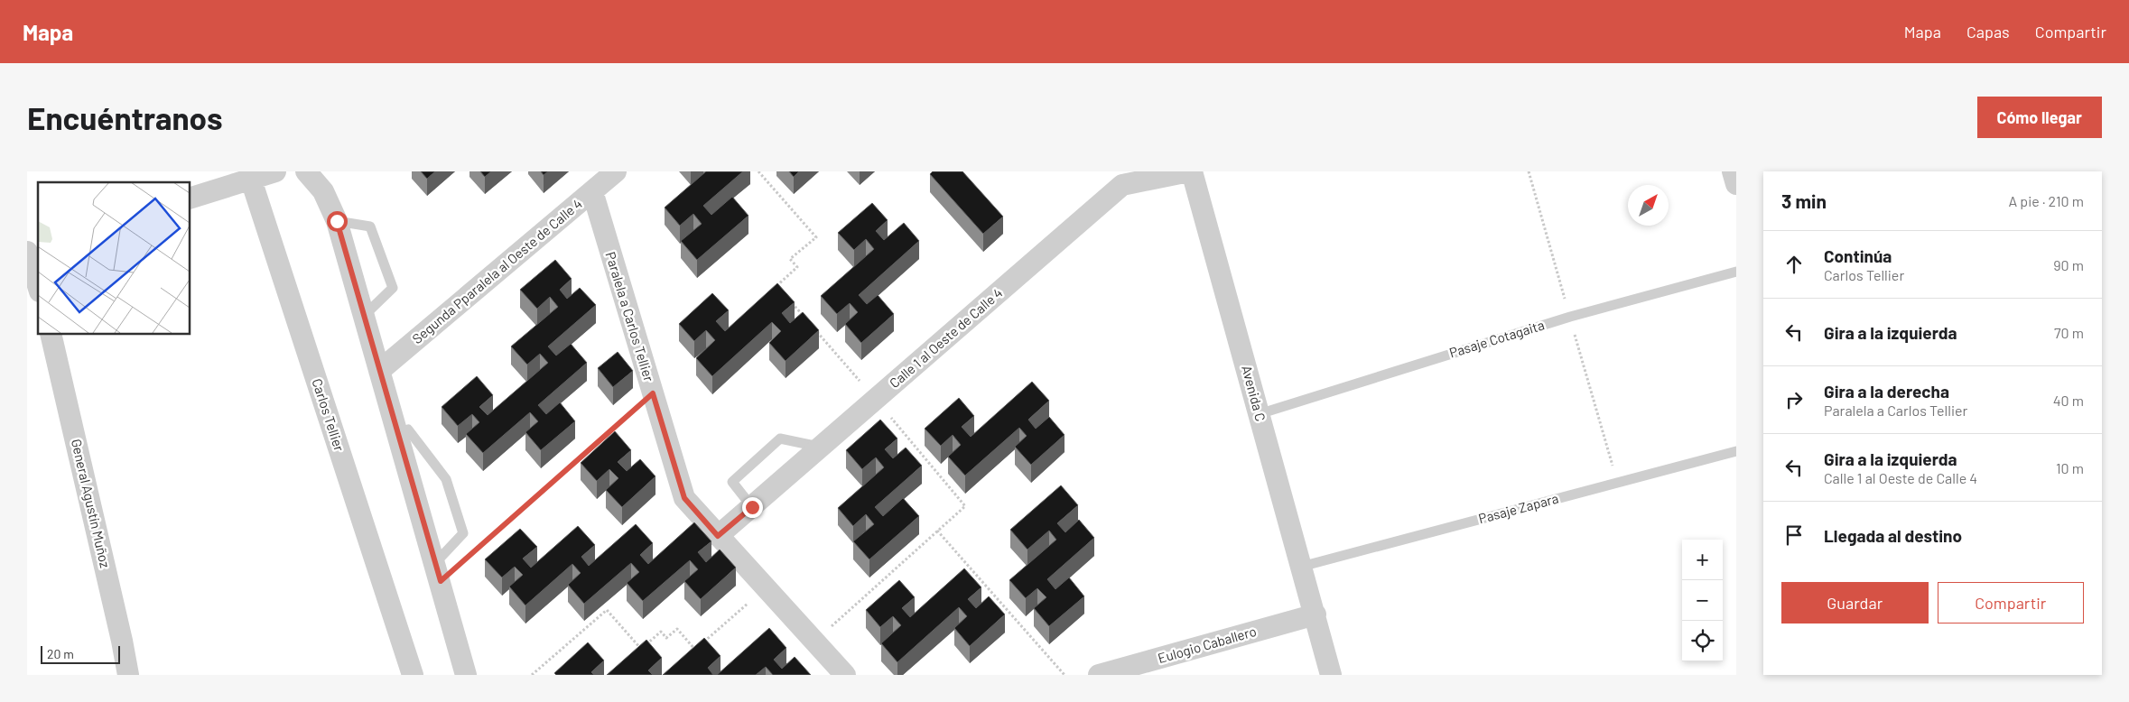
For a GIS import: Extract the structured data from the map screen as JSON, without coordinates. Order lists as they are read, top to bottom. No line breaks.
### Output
{"streets":{"street":["Segunda Pparalela al Oeste de Calle 4","Paralela a Carlos Tellier","Calle 1 al Oeste de Calle 4","Avenida C","Carlos Tellier","General Agustín Muñoz","Eulogio Caballero"],"lane":["Pasaje Cotagaita","Pasaje Zapara"]},"crossings":[["Segunda Pparalela al Oeste de Calle 4","Paralela a Carlos Tellier"],["Paralela a Carlos Tellier","Calle 1 al Oeste de Calle 4"],["Calle 1 al Oeste de Calle 4","Avenida C"],["Pasaje Cotagaita","Avenida C"],["Avenida C","Pasaje Zapara"],["Avenida C","Eulogio Caballero"]],"scale_bar":"20 m","north":"top right","page":{"header":"Mapa","nav":["Mapa","Capas","Compartir"],"buttons":["Cómo llegar",["Guardar","Compartir"]],"title":"Encuéntranos","heading":["3 min","A pie · 210 m"],"list":[["Continúa","Carlos Tellier","90 m"],["Gira a la izquierda","70 m"],["Gira a la derecha","Paralela a Carlos Tellier","40 m"],["Gira a la izquierda","Calle 1 al Oeste de Calle 4","10 m"],"Llegada al destino"],"map_buttons":["+","−"],"scale":"20 m"}}
